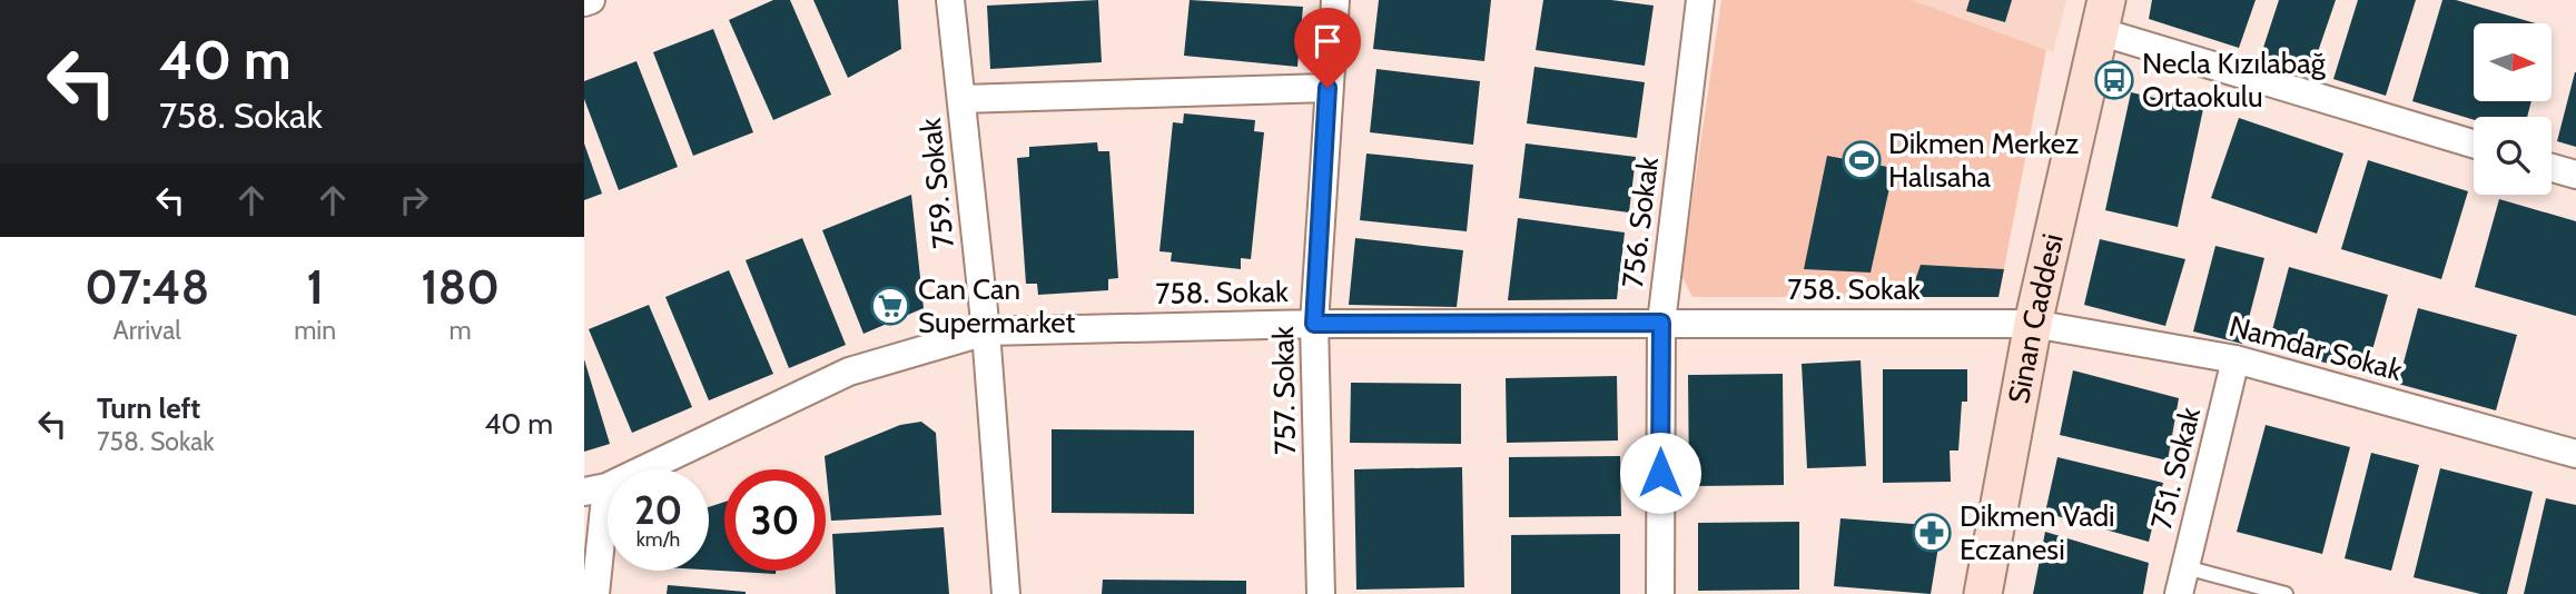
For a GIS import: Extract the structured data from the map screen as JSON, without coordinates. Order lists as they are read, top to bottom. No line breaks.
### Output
{"streets":{"main road":["Sinan Caddesi"],"street":["759. Sokak","756. Sokak","758. Sokak","Namdar Sokak","757. Sokak","751. Sokak"]},"crossings":[["759. Sokak","758. Sokak"],["756. Sokak","758. Sokak"],["758. Sokak","Sinan Caddesi"],["758. Sokak","Namdar Sokak"],["758. Sokak","757. Sokak"],["Sinan Caddesi","Namdar Sokak"],["Namdar Sokak","751. Sokak"]],"places":{"bus stop":["Necla Kızılabağ Ortaokulu"],"sports":["Dikmen Merkez Halısaha"],"supermarket":["Can Can Supermarket"],"pharmacy":["Dikmen Vadi Eczanesi"]},"north":"right","page":{"turn":["40 m","758. Sokak"],"eta":["07:48","Arrival","1","min","180","m"],"list":[{"name":"Turn left","note":"758. Sokak","value":"40 m"}],"speed":"20 km/h","limit":"30"}}
